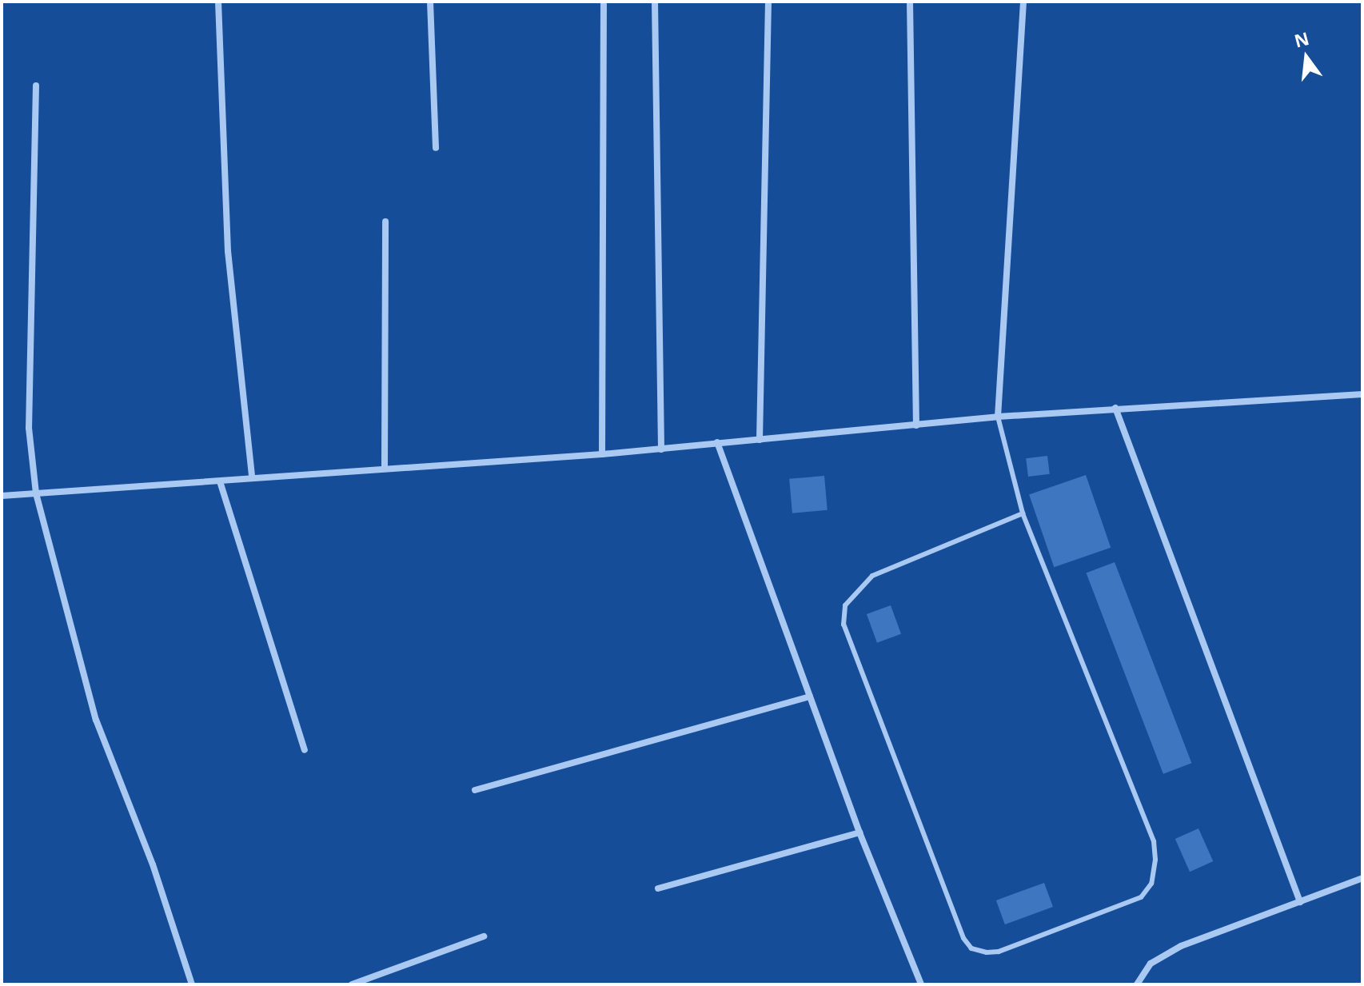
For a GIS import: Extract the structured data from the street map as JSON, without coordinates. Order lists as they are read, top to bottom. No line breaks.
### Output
{"north":"top"}
